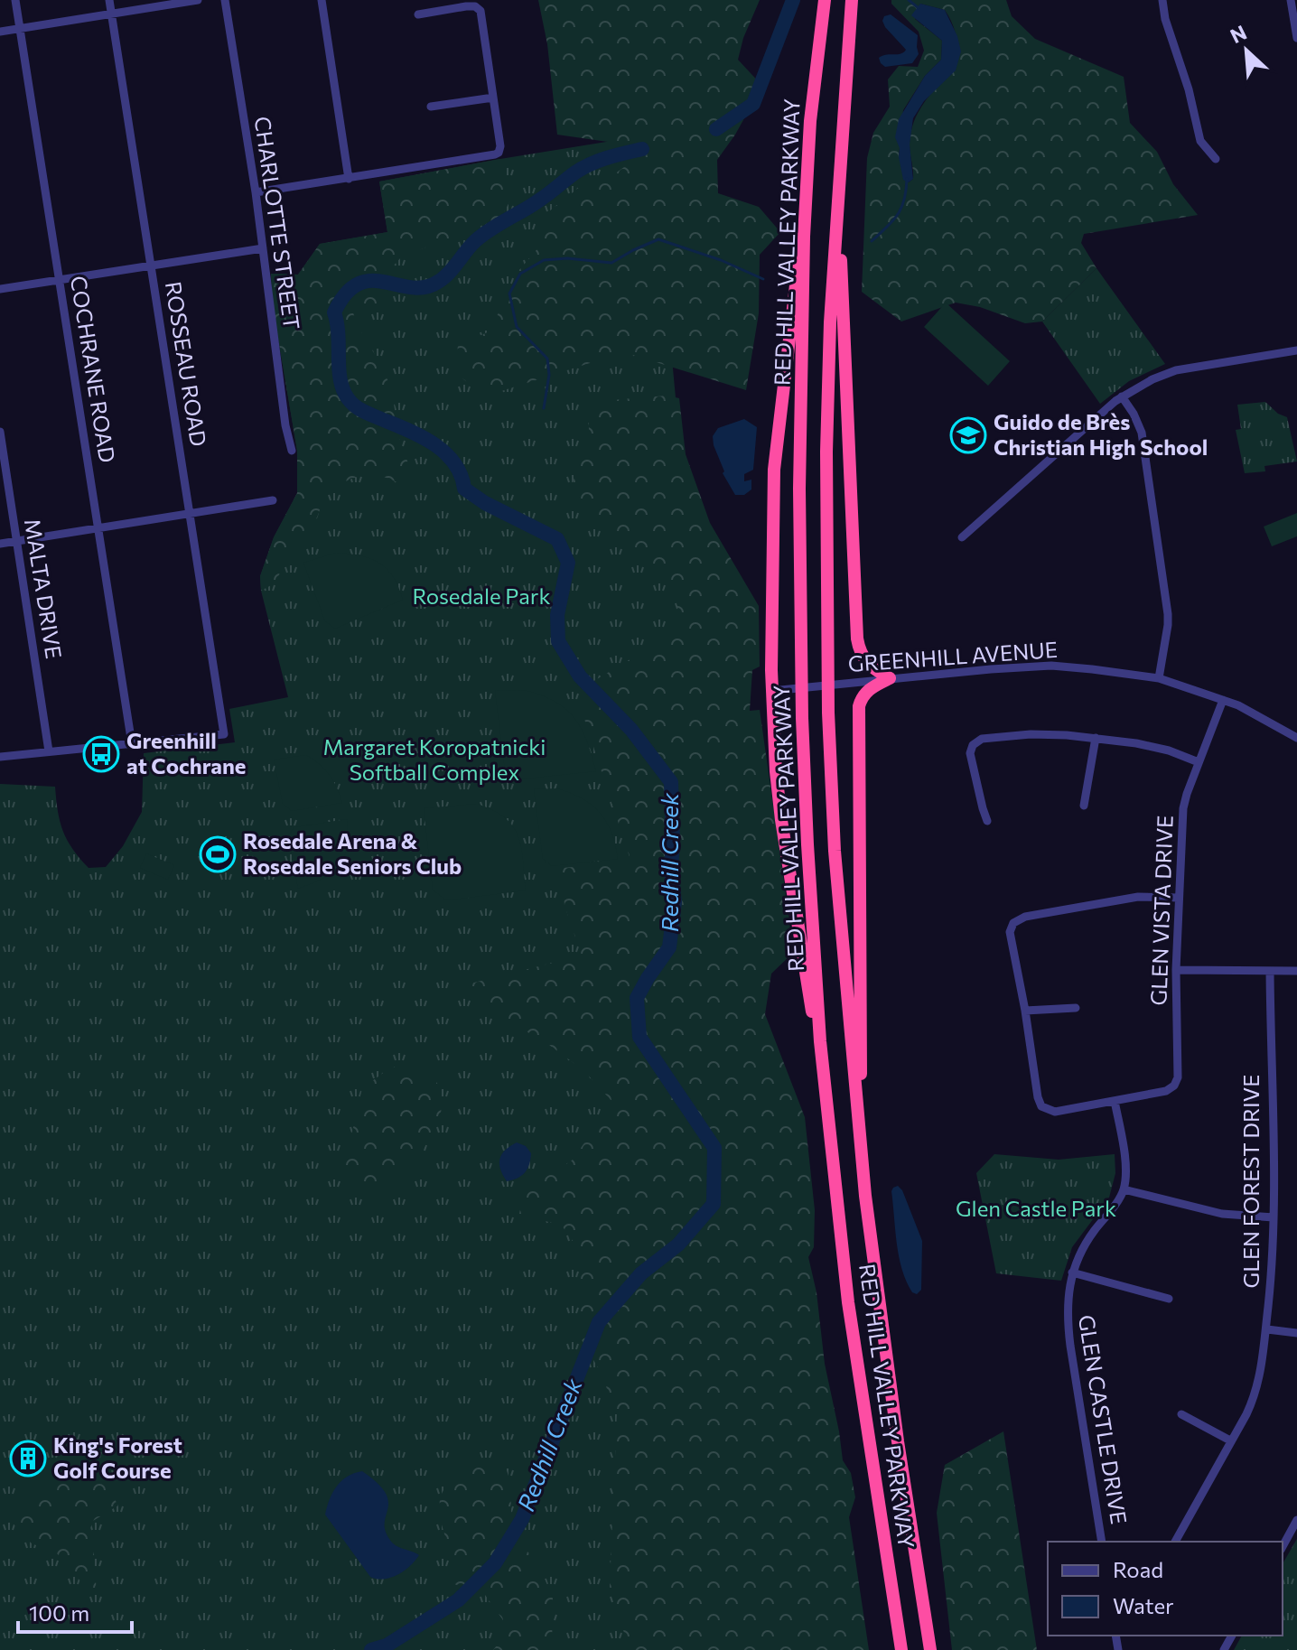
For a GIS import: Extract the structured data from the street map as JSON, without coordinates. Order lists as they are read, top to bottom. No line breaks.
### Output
{"streets":{"highway":["RED HILL VALLEY PARKWAY"],"street":["CHARLOTTE STREET","ROSSEAU ROAD","COCHRANE ROAD","MALTA DRIVE","GREENHILL AVENUE","GLEN VISTA DRIVE","GLEN FOREST DRIVE","GLEN CASTLE DRIVE"]},"crossings":[["ROSSEAU ROAD","COCHRANE ROAD"],["GREENHILL AVENUE","GLEN VISTA DRIVE"]],"water":["Redhill Creek"],"parks":["Rosedale Park","Margaret Koropatnicki Softball Complex","Glen Castle Park"],"places":{"school or university":["Guido de Brès Christian High School"],"bus stop":["Greenhill at Cochrane"],"sports":["Rosedale Arena & Rosedale Seniors Club"],"building":["King's Forest Golf Course"]},"legend":["Road","Water"],"scale_bar":"100 m","north":"top left"}
